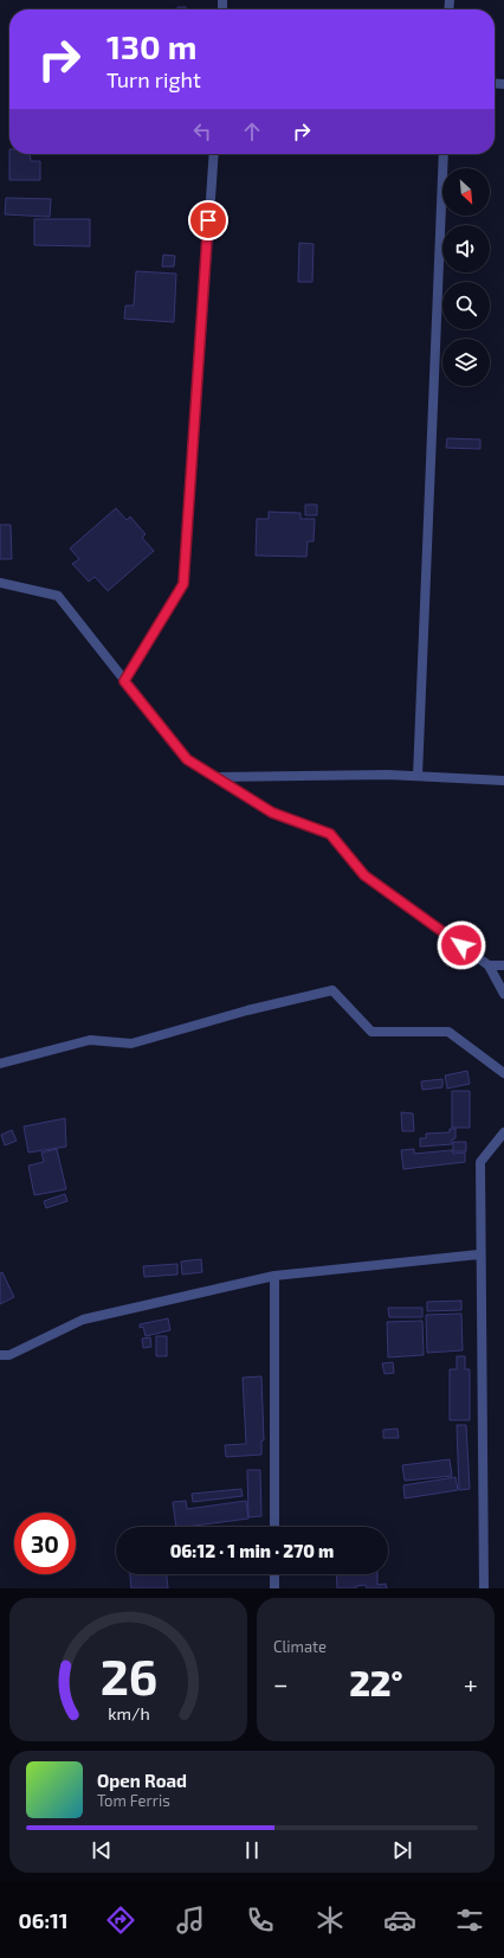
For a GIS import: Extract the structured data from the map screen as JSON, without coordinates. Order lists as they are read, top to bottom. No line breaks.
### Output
{"north":"bottom right","page":{"turn":["130 m","Turn right"],"limit":"30","trip":"06:12 · 1 min · 270 m","tile":"Climate","heat":["−","22°","+"],"song":["Open Road","Tom Ferris"],"tabs":"06:11","gauge":["26","km/h"]}}
